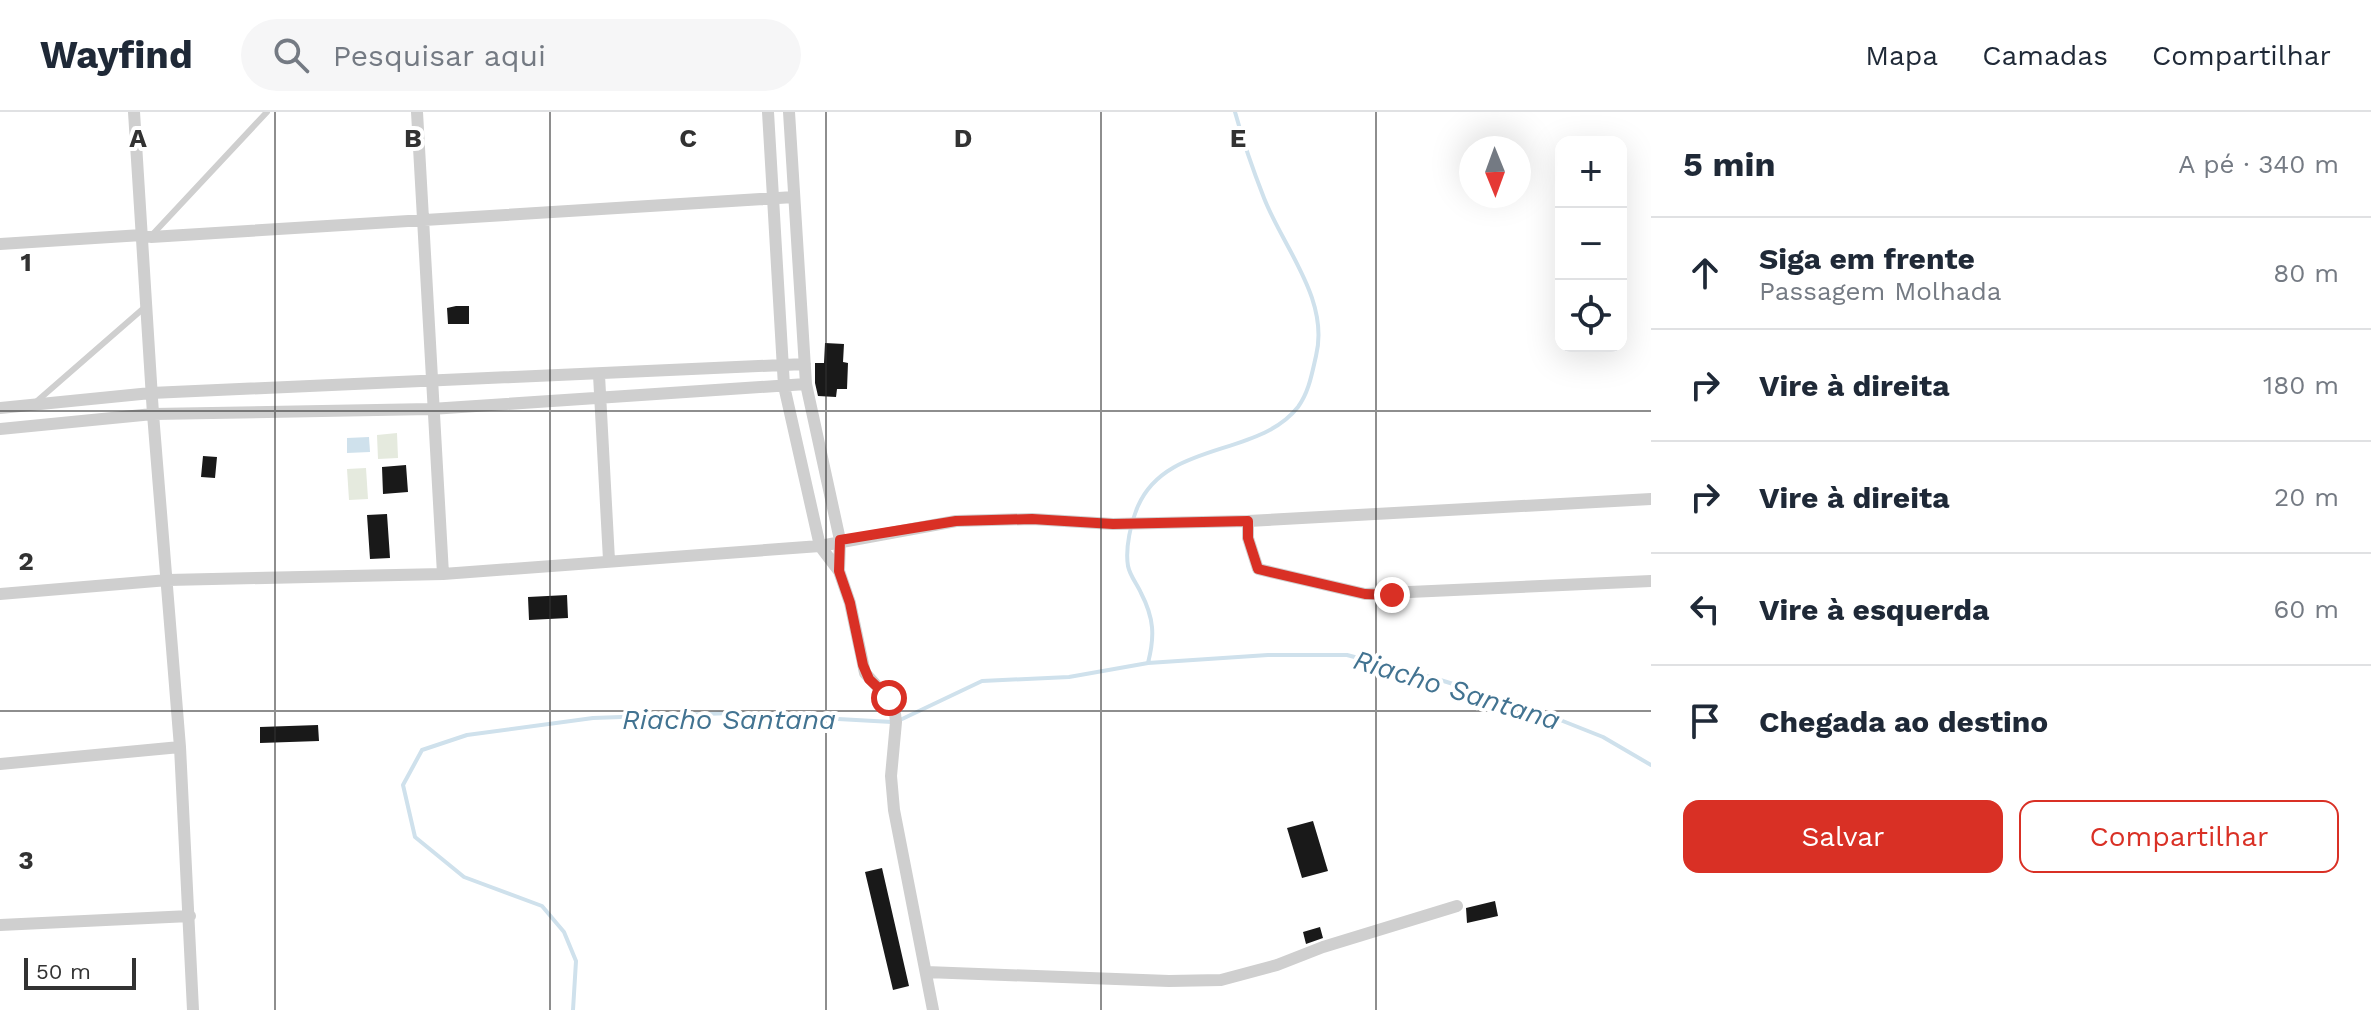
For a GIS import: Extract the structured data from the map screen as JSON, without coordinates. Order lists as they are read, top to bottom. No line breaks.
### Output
{"water":["Riacho Santana"],"scale_bar":"50 m","north":"bottom","page":{"header":"Wayfind","search":"Pesquisar aqui","nav":["Mapa","Camadas","Compartilhar"],"heading":["5 min","A pé · 340 m"],"map_buttons":["+","−"],"list":[["Siga em frente","Passagem Molhada","80 m"],["Vire à direita","180 m"],["Vire à direita","20 m"],["Vire à esquerda","60 m"],"Chegada ao destino"],"buttons":["Salvar","Compartilhar"],"scale":"50 m"},"grid":{"columns":["A","B","C","D","E"],"rows":["1","2","3"]}}
